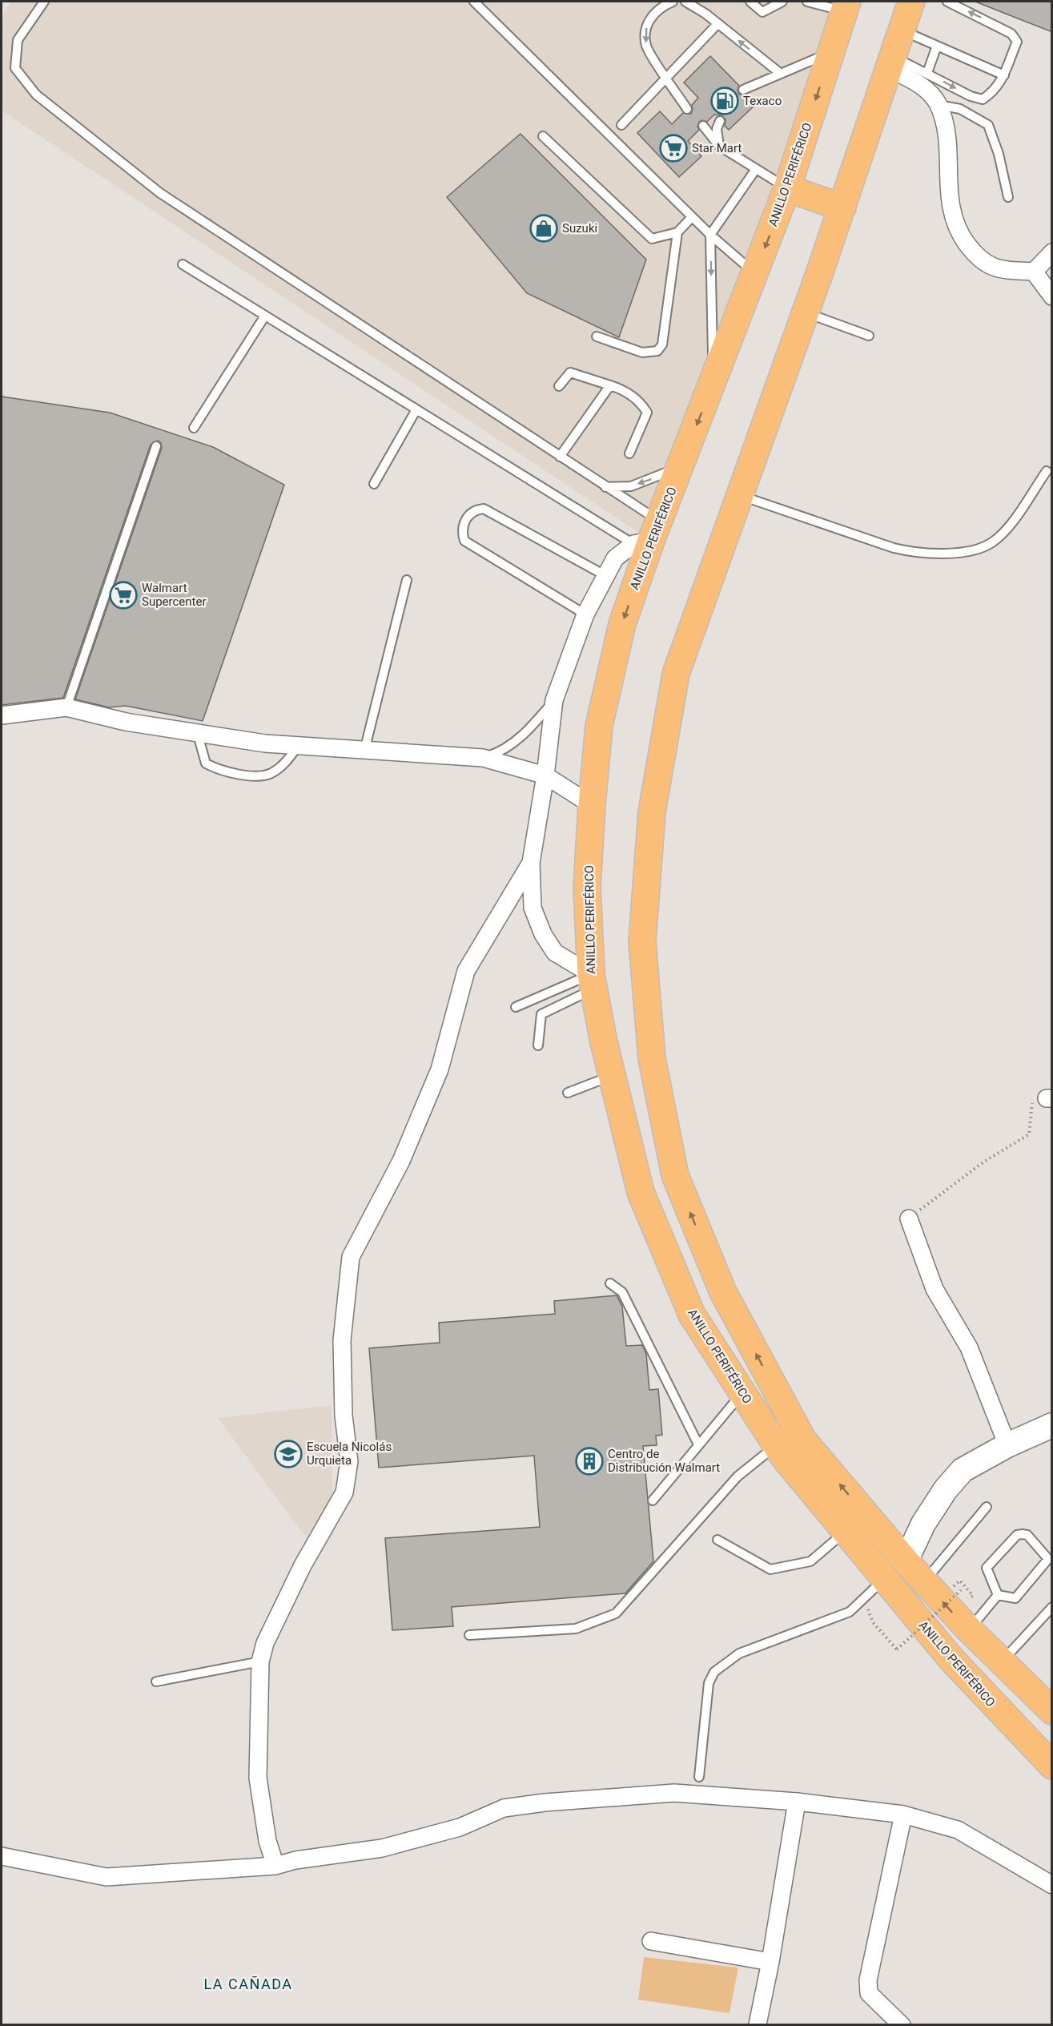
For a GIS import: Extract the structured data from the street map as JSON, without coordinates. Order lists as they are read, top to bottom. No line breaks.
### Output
{"streets":{"highway":["ANILLO PERIFÉRICO"]},"districts":["LA CAÑADA"],"places":{"fuel station":["Texaco"],"supermarket":["Star Mart","Walmart Supercenter"],"shop":["Suzuki"],"school or university":["Escuela Nicolás Urquieta"],"building":["Centro de Distribución Walmart"]}}
